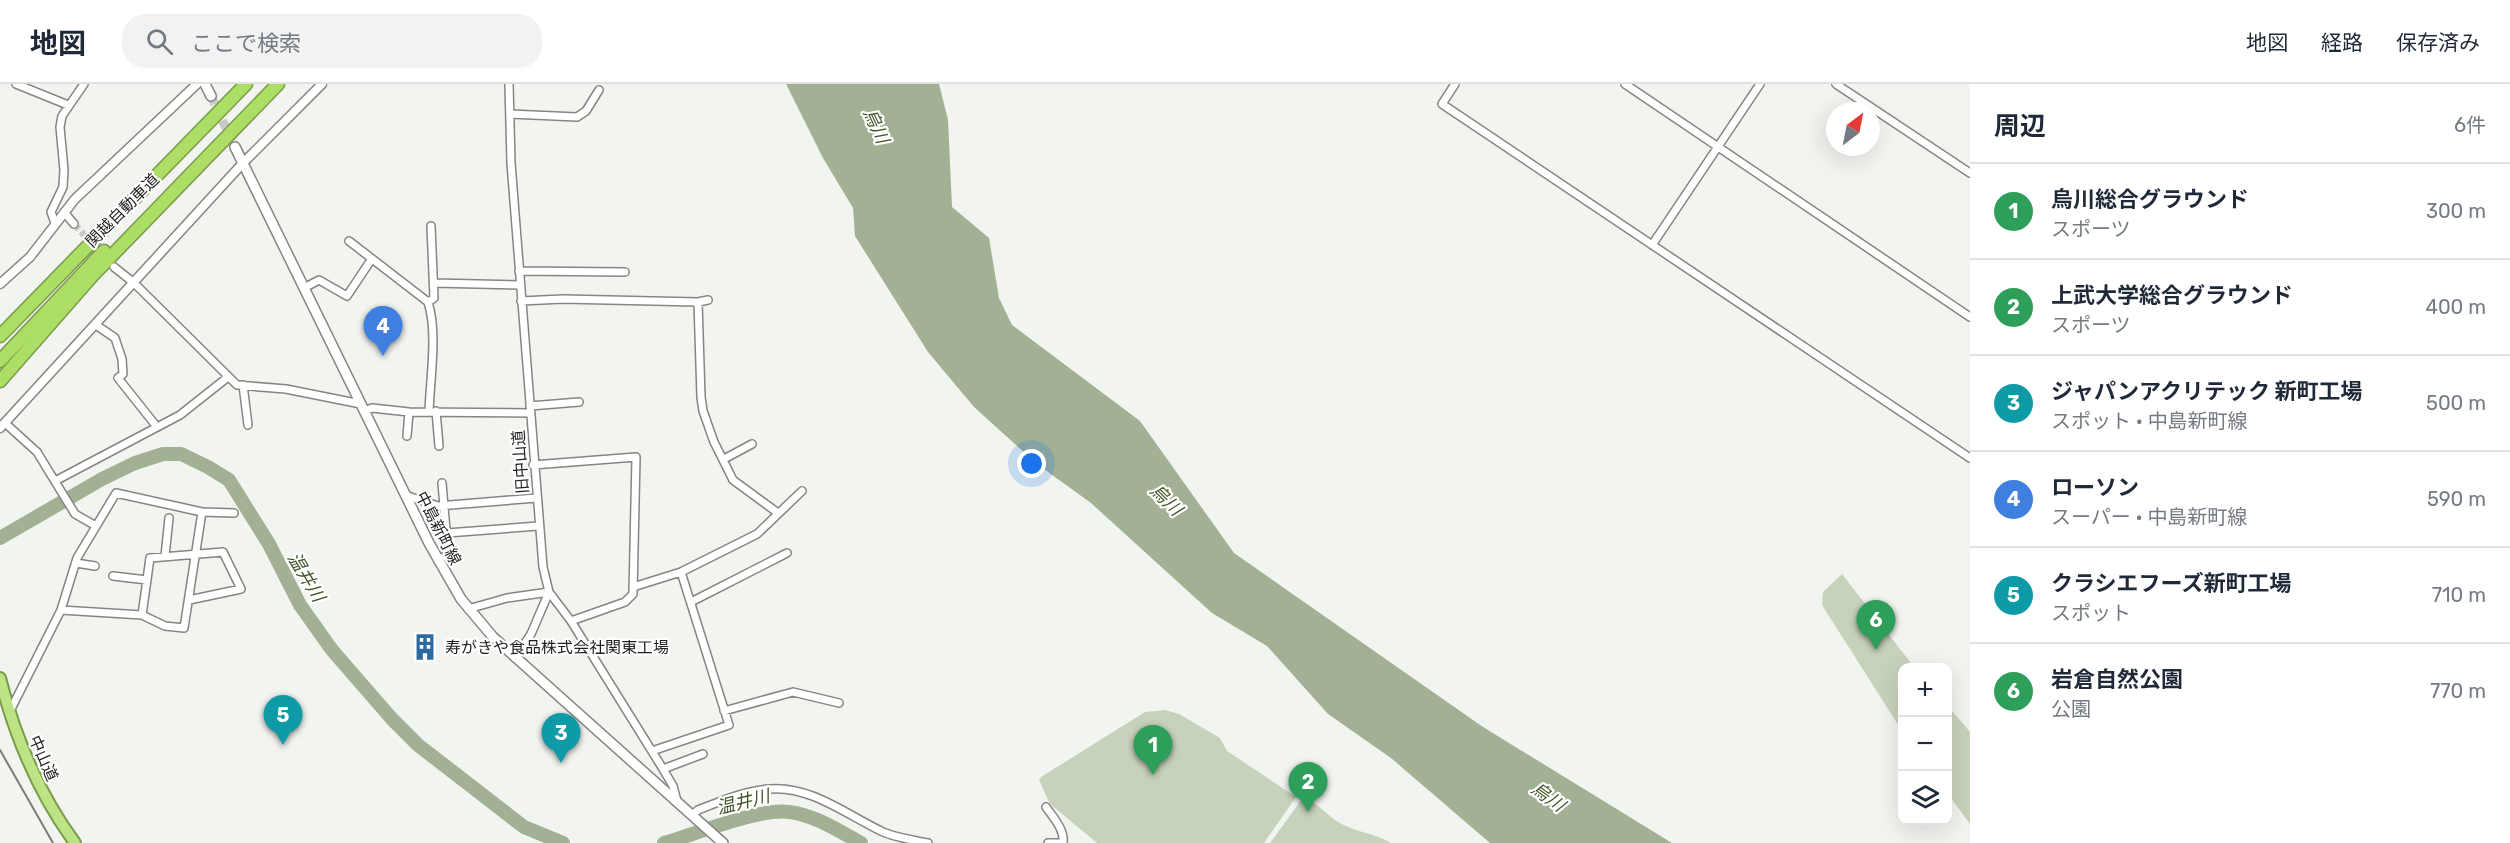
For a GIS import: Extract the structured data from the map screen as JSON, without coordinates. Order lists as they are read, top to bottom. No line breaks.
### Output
{"streets":{"highway":["関越自動車道","中山道"],"main road":["中島新町線"],"street":["旧中山道"]},"crossings":[["旧中山道","中島新町線"]],"water":["烏川","温井川"],"places":{"building":["寿がきや食品株式会社関東工場"]},"north":"top right","page":{"header":"地図","search":"ここで検索","nav":["地図","経路","保存済み"],"heading":["周辺","6件"],"list":[{"mark":"1","name":"烏川総合グラウンド","note":"スポーツ","value":"300 m"},{"mark":"2","name":"上武大学総合グラウンド","note":"スポーツ","value":"400 m"},{"mark":"3","name":"ジャパンアクリテック 新町工場","note":"スポット · 中島新町線","value":"500 m"},{"mark":"4","name":"ローソン","note":"スーパー · 中島新町線","value":"590 m"},{"mark":"5","name":"クラシエフーズ新町工場","note":"スポット","value":"710 m"},{"mark":"6","name":"岩倉自然公園","note":"公園","value":"770 m"}],"pins":["4","6","5","3","1","2"],"map_buttons":["+","−"]}}
